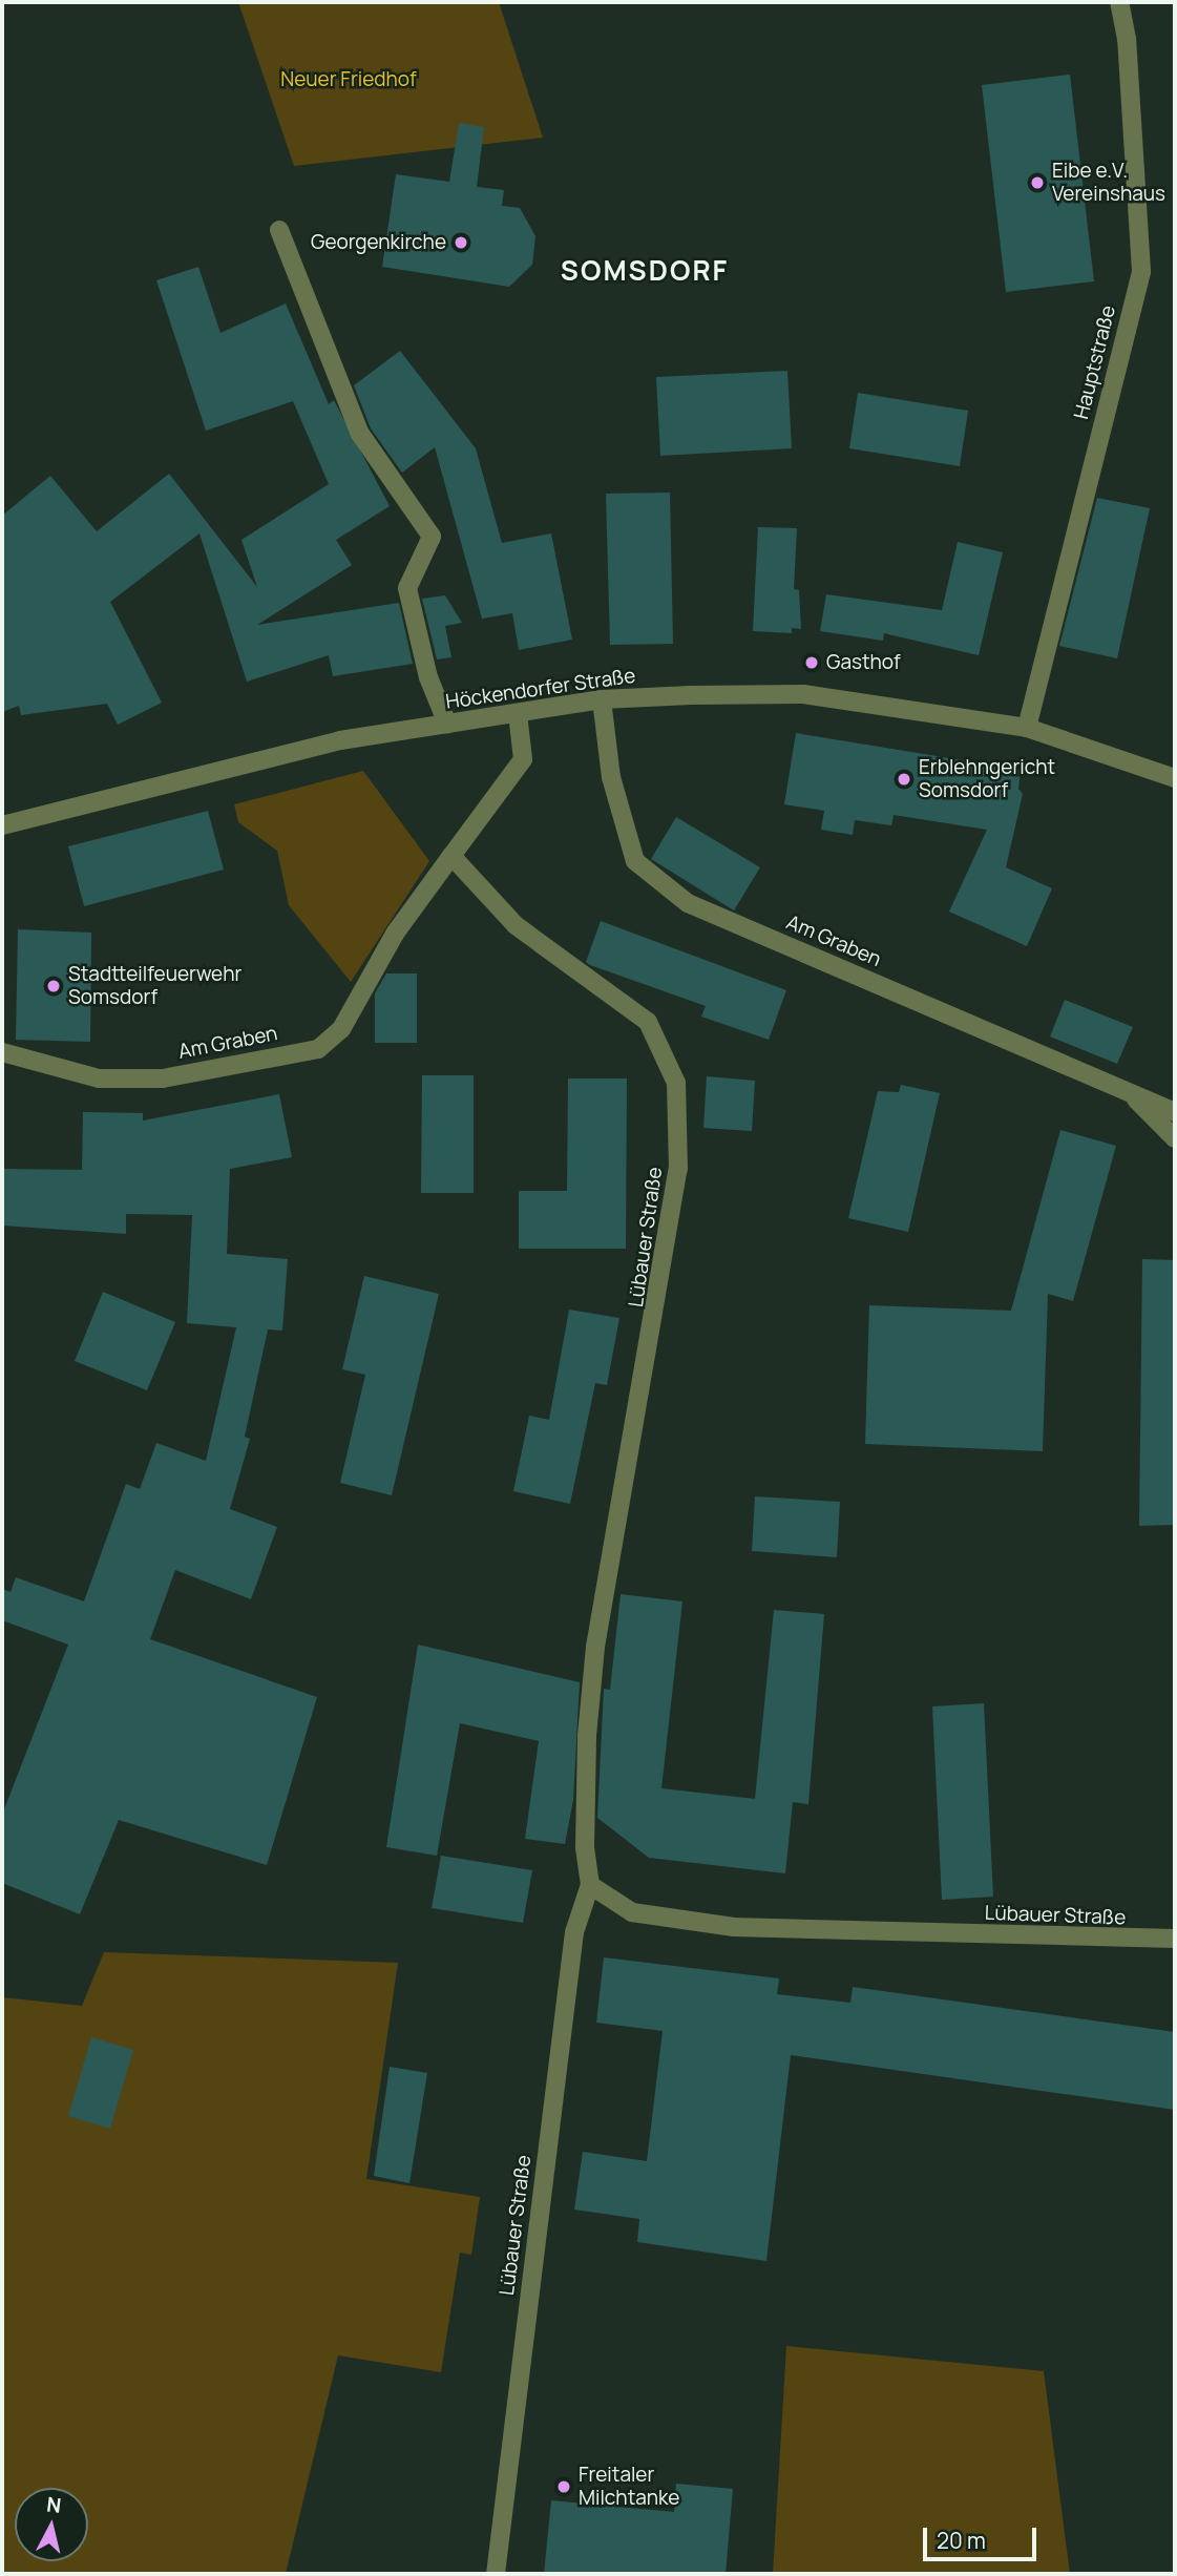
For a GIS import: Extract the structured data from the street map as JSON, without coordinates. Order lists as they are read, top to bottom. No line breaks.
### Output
{"streets":{"street":["Hauptstraße","Höckendorfer Straße","Am Graben","Lübauer Straße"]},"crossings":[["Hauptstraße","Höckendorfer Straße"],["Höckendorfer Straße","Am Graben"],["Am Graben","Lübauer Straße"]],"districts":["SOMSDORF"],"parks":["Neuer Friedhof"],"places":["Eibe e.V. Vereinshaus","Georgenkirche","Gasthof","Erblehngericht Somsdorf","Stadtteilfeuerwehr Somsdorf","Freitaler Milchtanke"],"scale_bar":"20 m","north":"top"}
